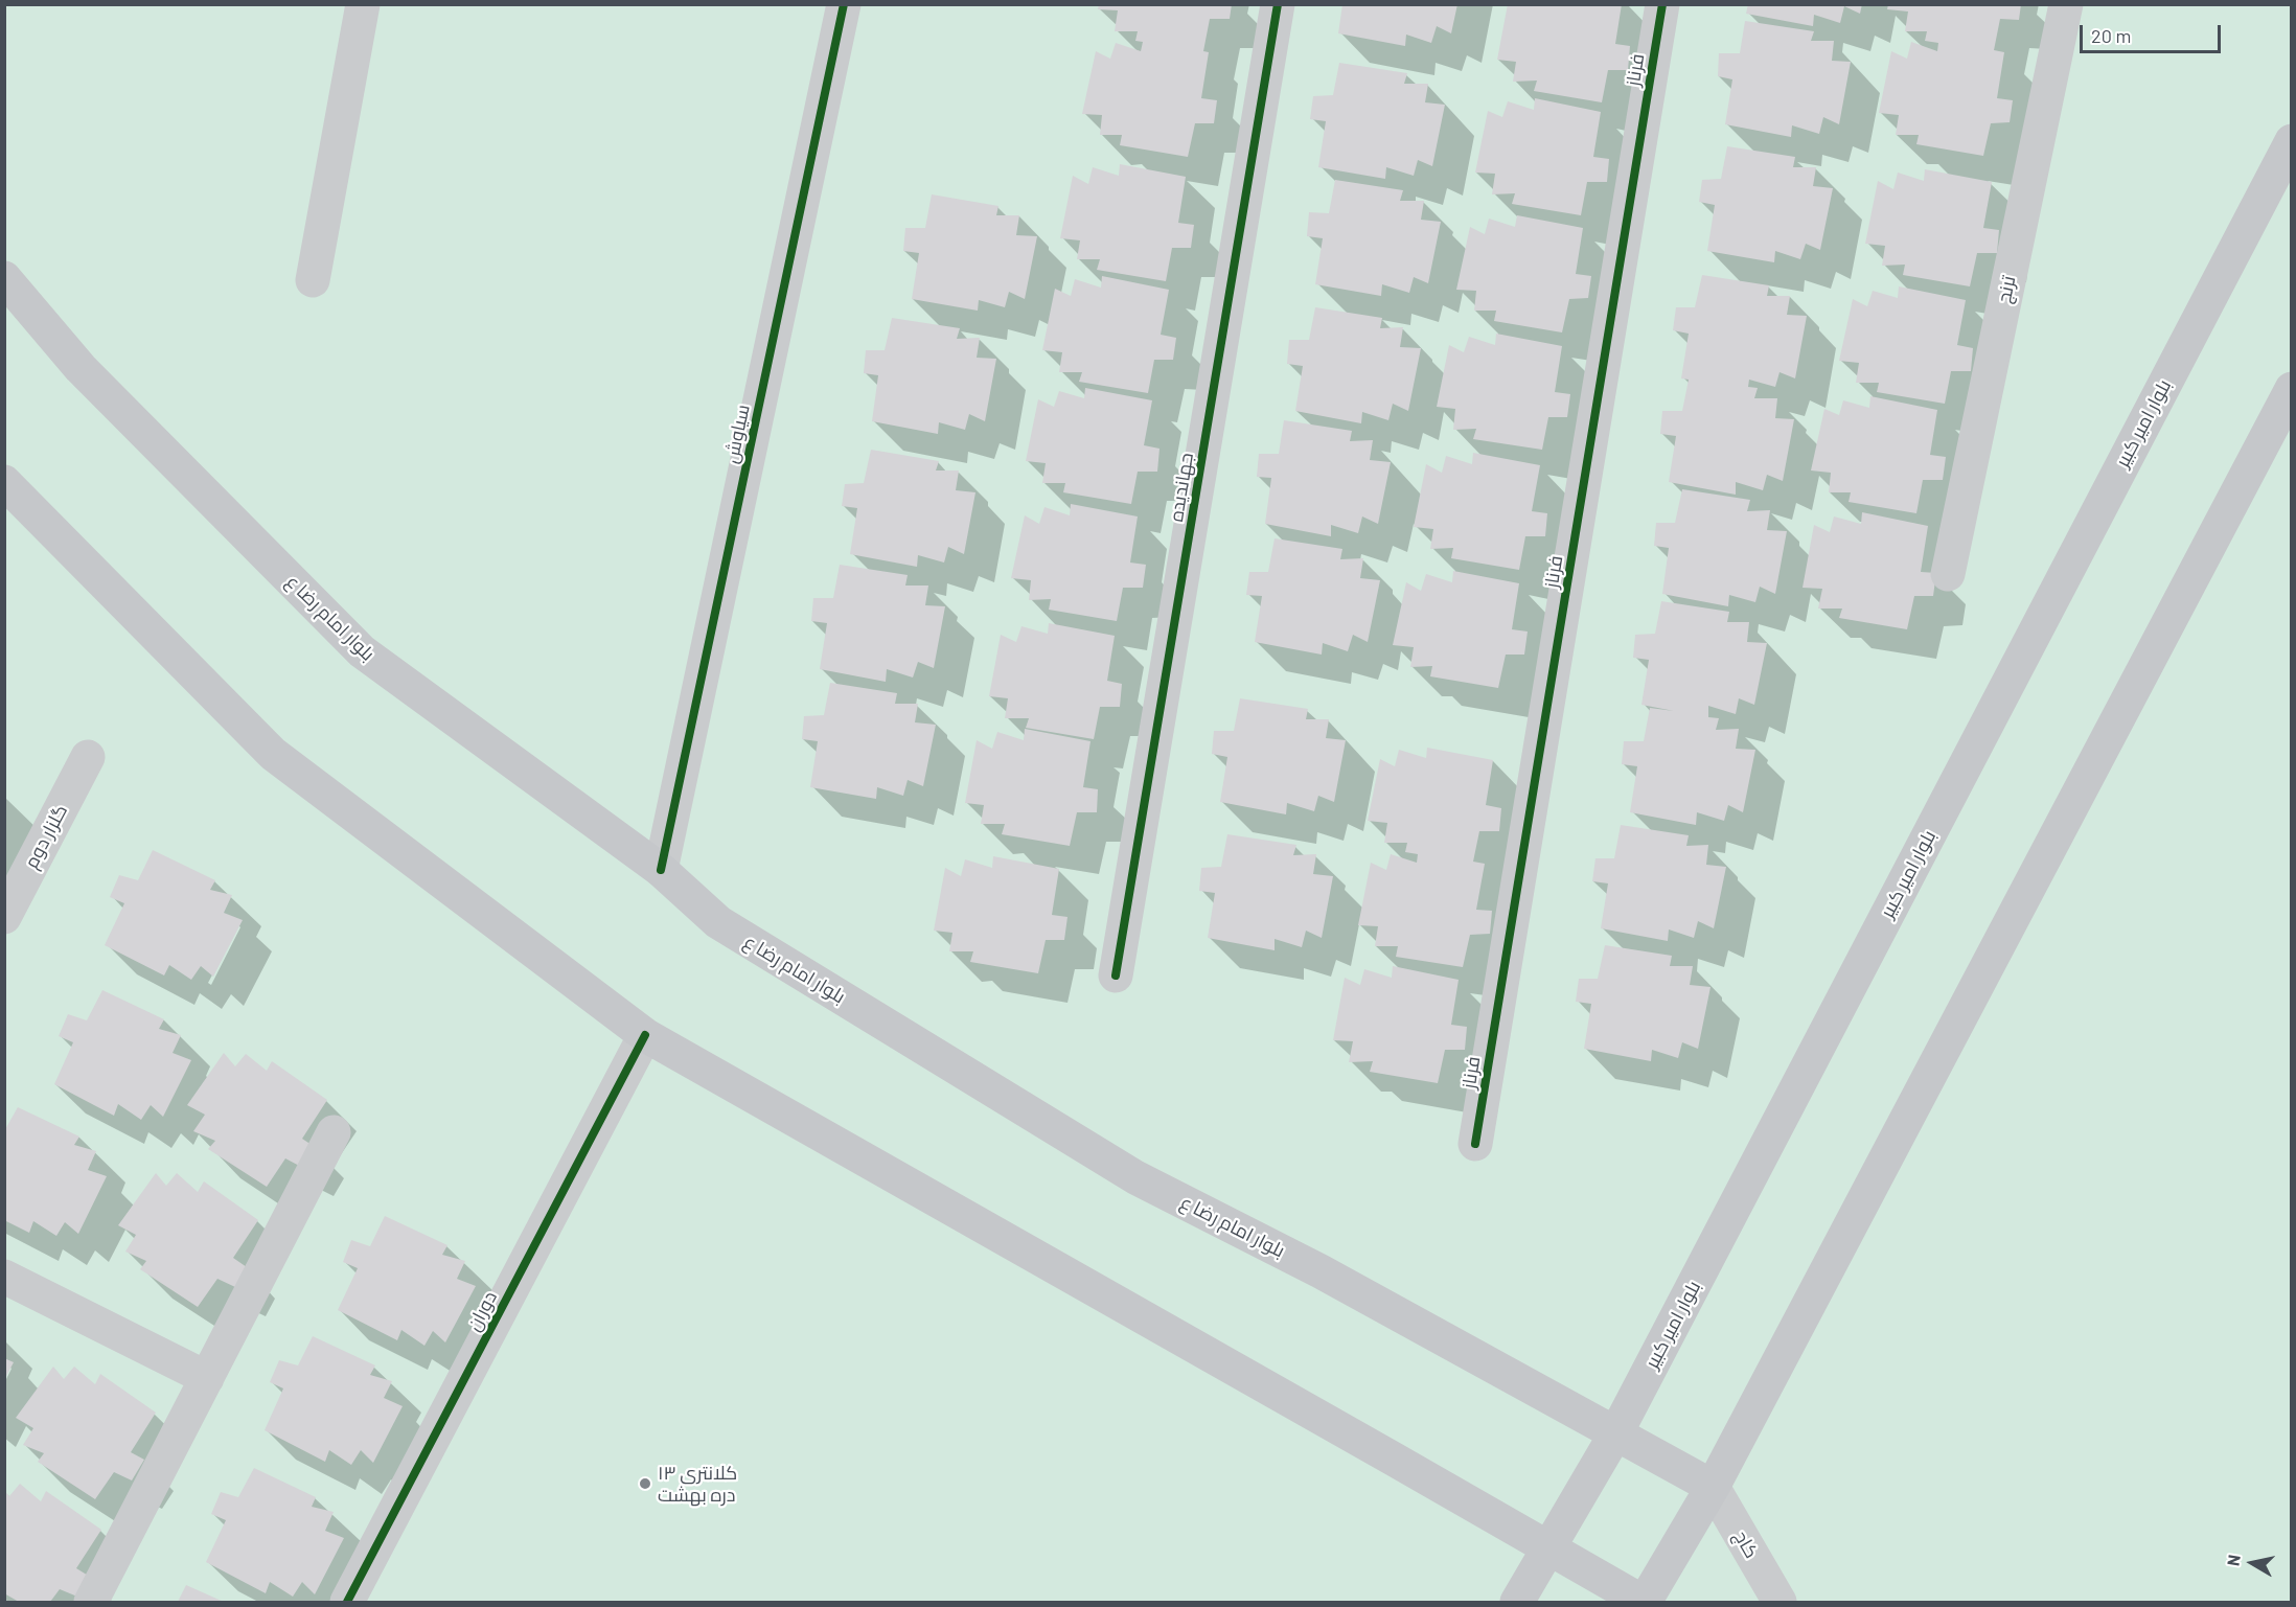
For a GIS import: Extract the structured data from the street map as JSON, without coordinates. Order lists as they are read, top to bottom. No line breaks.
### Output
{"streets":{"main road":["بلوار امیر کبیر","بلوار امام رضا ع"],"street":["فرناز","ترنج","سیاوش","جهاندیده","گلزار دوم","دوران","کاج"]},"crossings":[["بلوار امیر کبیر","بلوار امام رضا ع"],["سیاوش","بلوار امام رضا ع"],["بلوار امام رضا ع","کاج"]],"places":["کلانتری ۱۳ دره بهشت"],"scale_bar":"20 m","north":"left"}
